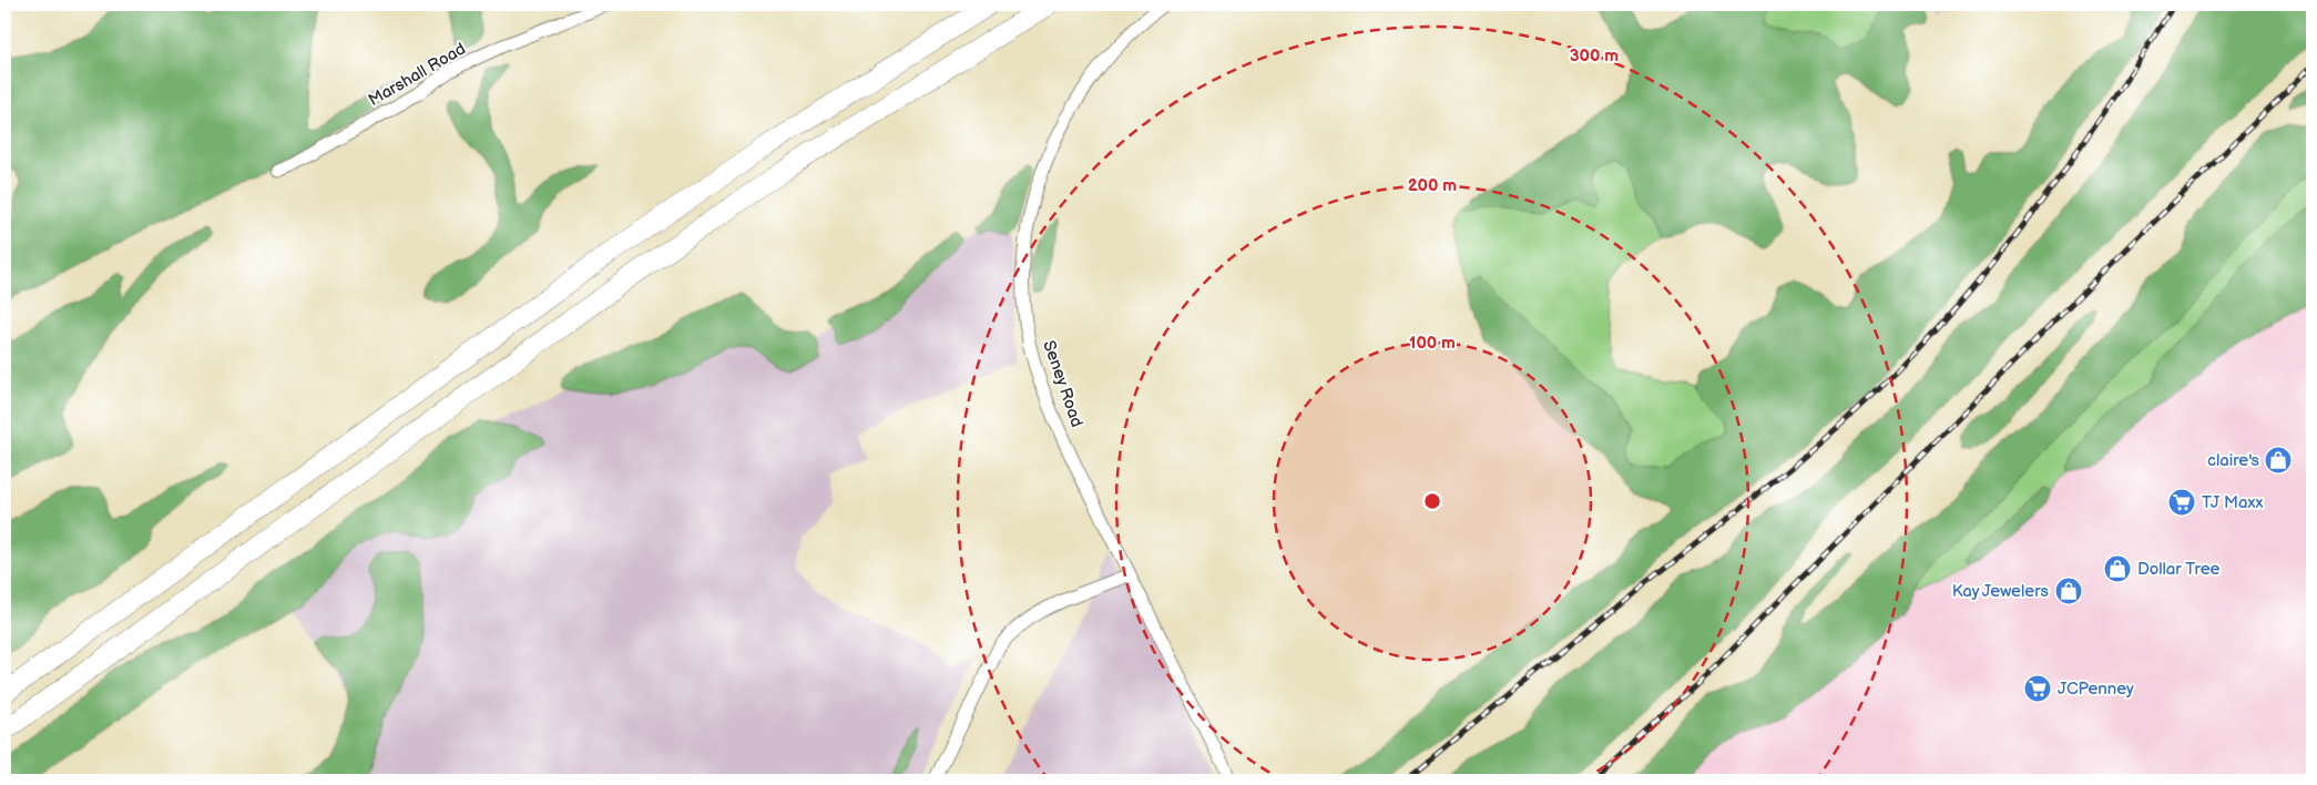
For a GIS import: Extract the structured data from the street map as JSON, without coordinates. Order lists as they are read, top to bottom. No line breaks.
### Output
{"streets":{"street":["Marshall Road","Seney Road"]},"places":{"shop":["claire's","Dollar Tree","Kay Jewelers"],"supermarket":["TJ Maxx","JCPenney"]},"rings":["300 m","200 m","100 m"]}
